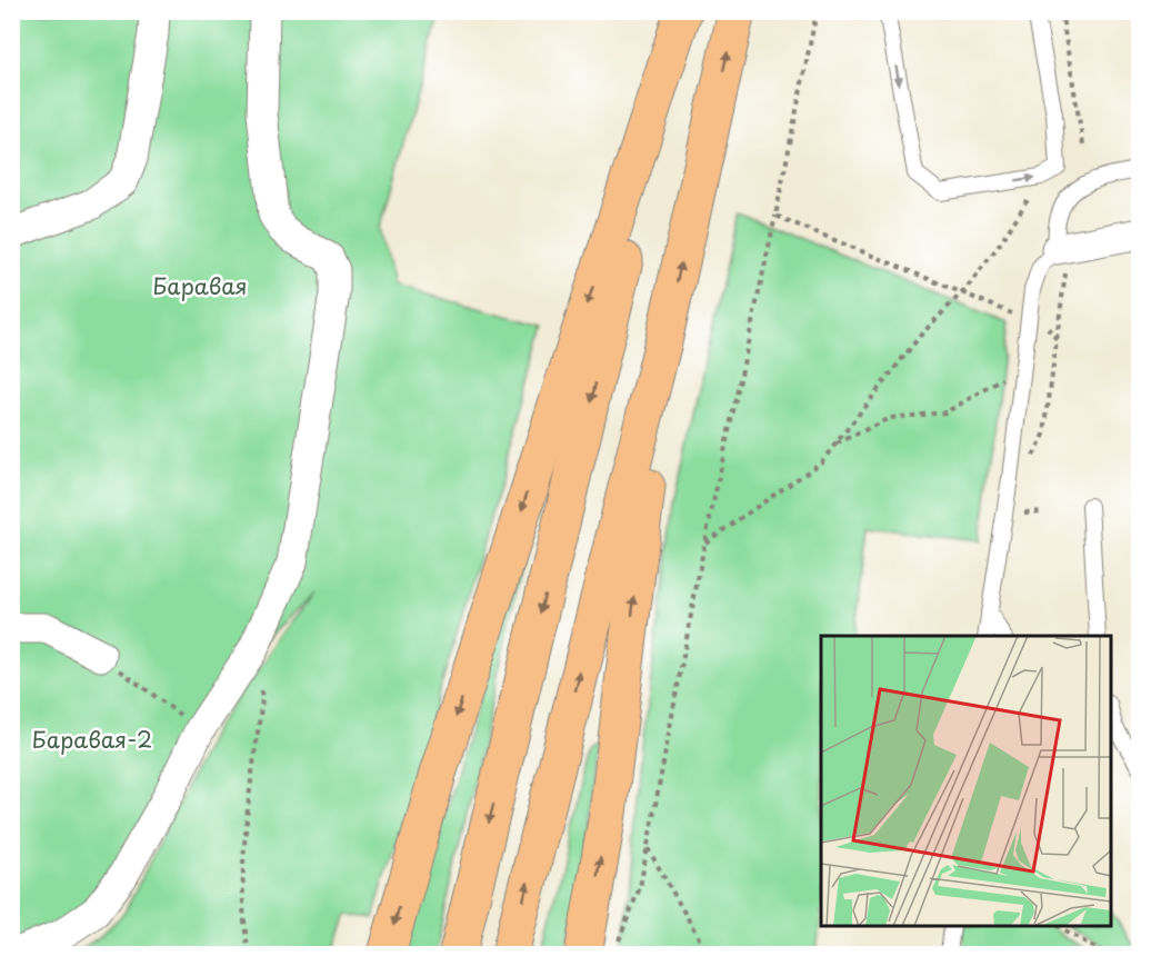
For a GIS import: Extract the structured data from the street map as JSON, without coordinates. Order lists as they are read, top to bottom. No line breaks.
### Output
{"parks":["Баравая","Баравая-2"]}
